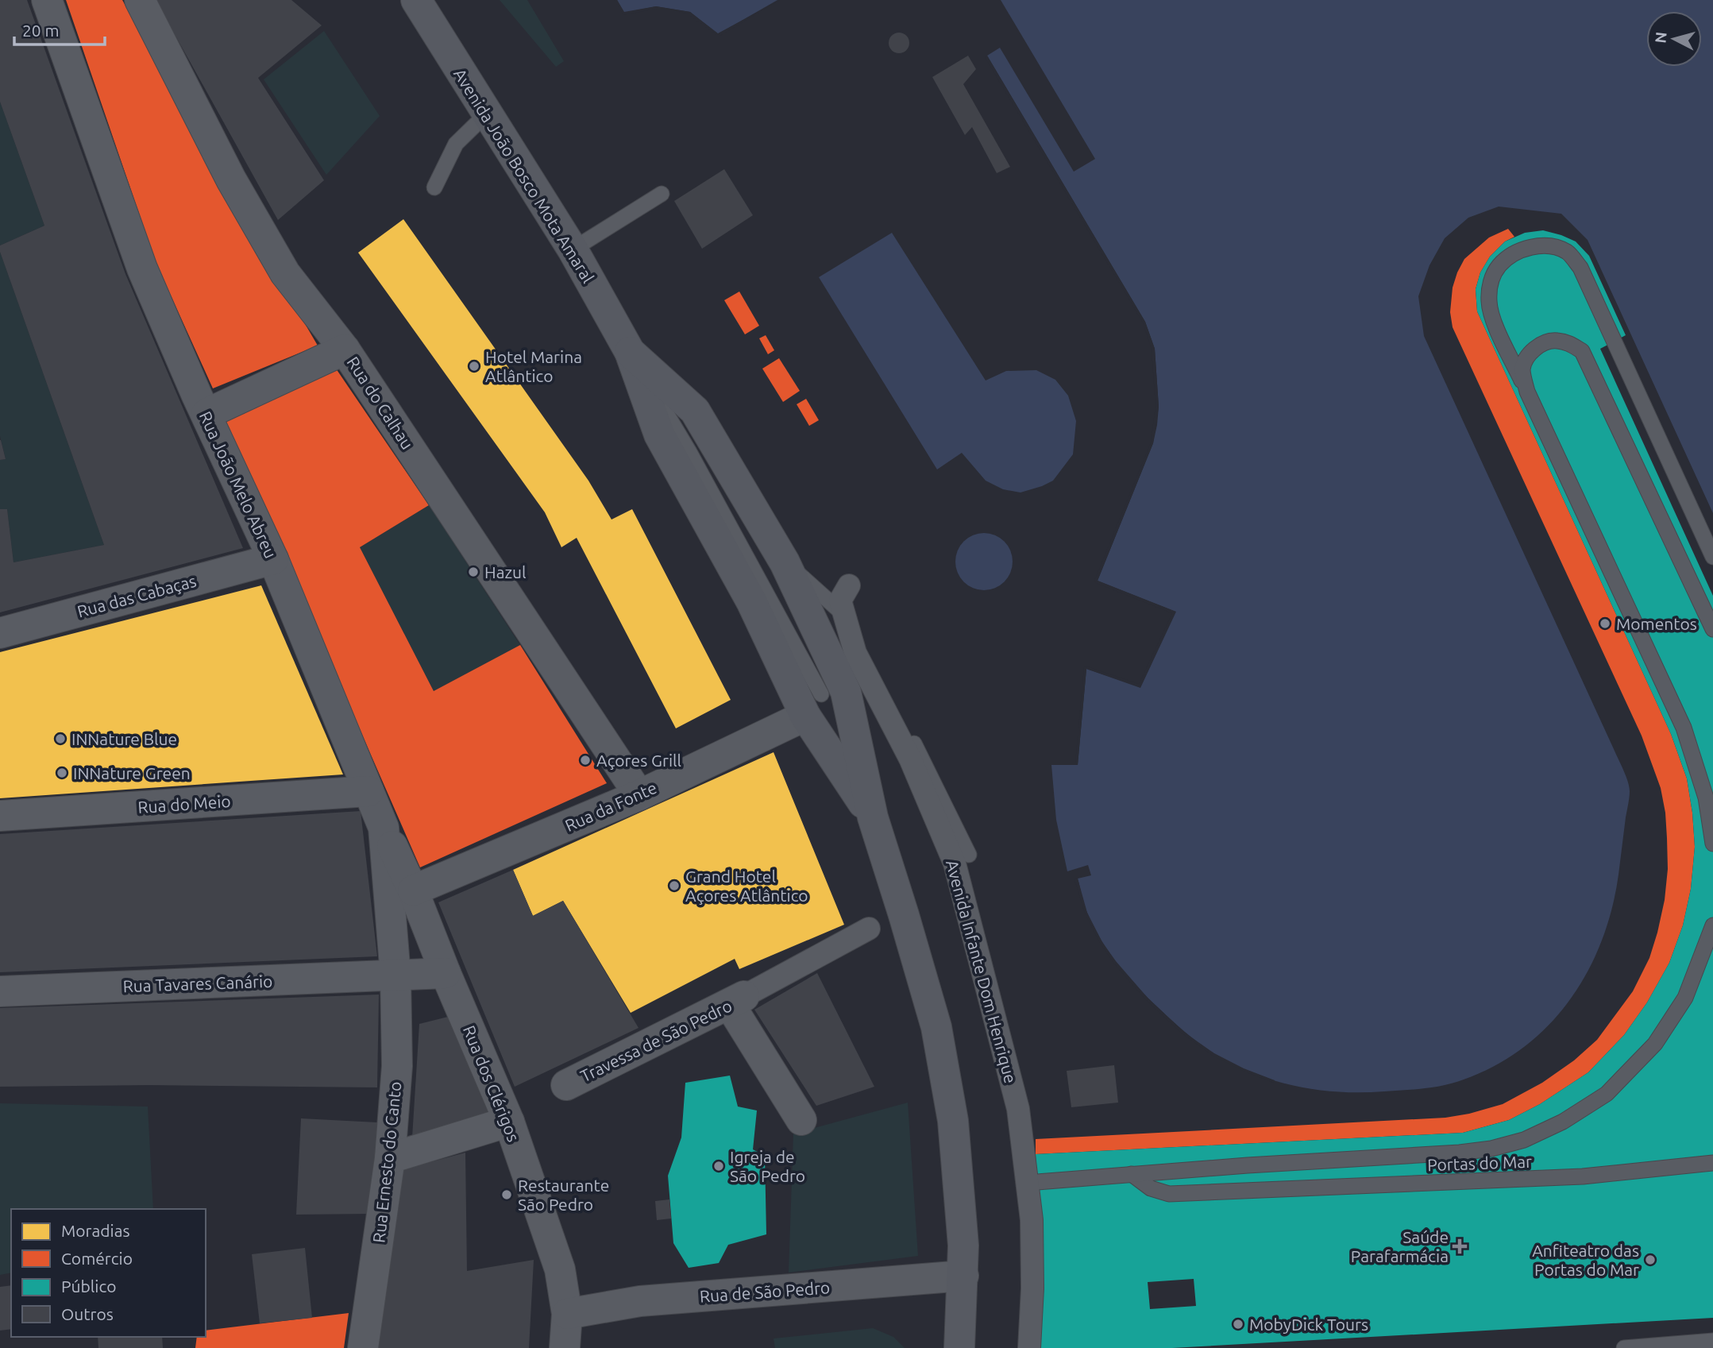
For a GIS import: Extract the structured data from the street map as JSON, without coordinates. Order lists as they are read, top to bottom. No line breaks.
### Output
{"streets":{"main road":["Avenida João Bosco Mota Amaral"],"street":["Rua do Calhau","Rua João Melo Abreu","Rua das Cabaças","Rua do Meio","Rua da Fonte","Avenida Infante Dom Henrique","Rua Tavares Canário","Travessa de São Pedro","Rua dos Clérigos","Rua Ernesto do Canto","Rua de São Pedro"],"lane":["Portas do Mar"]},"crossings":[["Avenida João Bosco Mota Amaral","Rua da Fonte"],["Rua do Calhau","Rua da Fonte"],["Rua João Melo Abreu","Rua das Cabaças"],["Rua João Melo Abreu","Rua do Meio"],["Rua João Melo Abreu","Rua Tavares Canário"],["Rua João Melo Abreu","Rua dos Clérigos"],["Rua João Melo Abreu","Rua Ernesto do Canto"],["Rua da Fonte","Rua dos Clérigos"],["Rua Tavares Canário","Rua dos Clérigos"],["Rua Tavares Canário","Rua Ernesto do Canto"],["Rua dos Clérigos","Rua de São Pedro"]],"places":{"other":["Hotel Marina Atlântico","Hazul","Momentos","INNature Blue","Açores Grill","INNature Green","Grand Hotel Açores Atlântico","Igreja de São Pedro","Restaurante São Pedro","Anfiteatro das Portas do Mar","MobyDick Tours"],"health":["Saúde Parafarmácia"]},"legend":["Moradias","Comércio","Público","Outros"],"scale_bar":"20 m","north":"left"}
